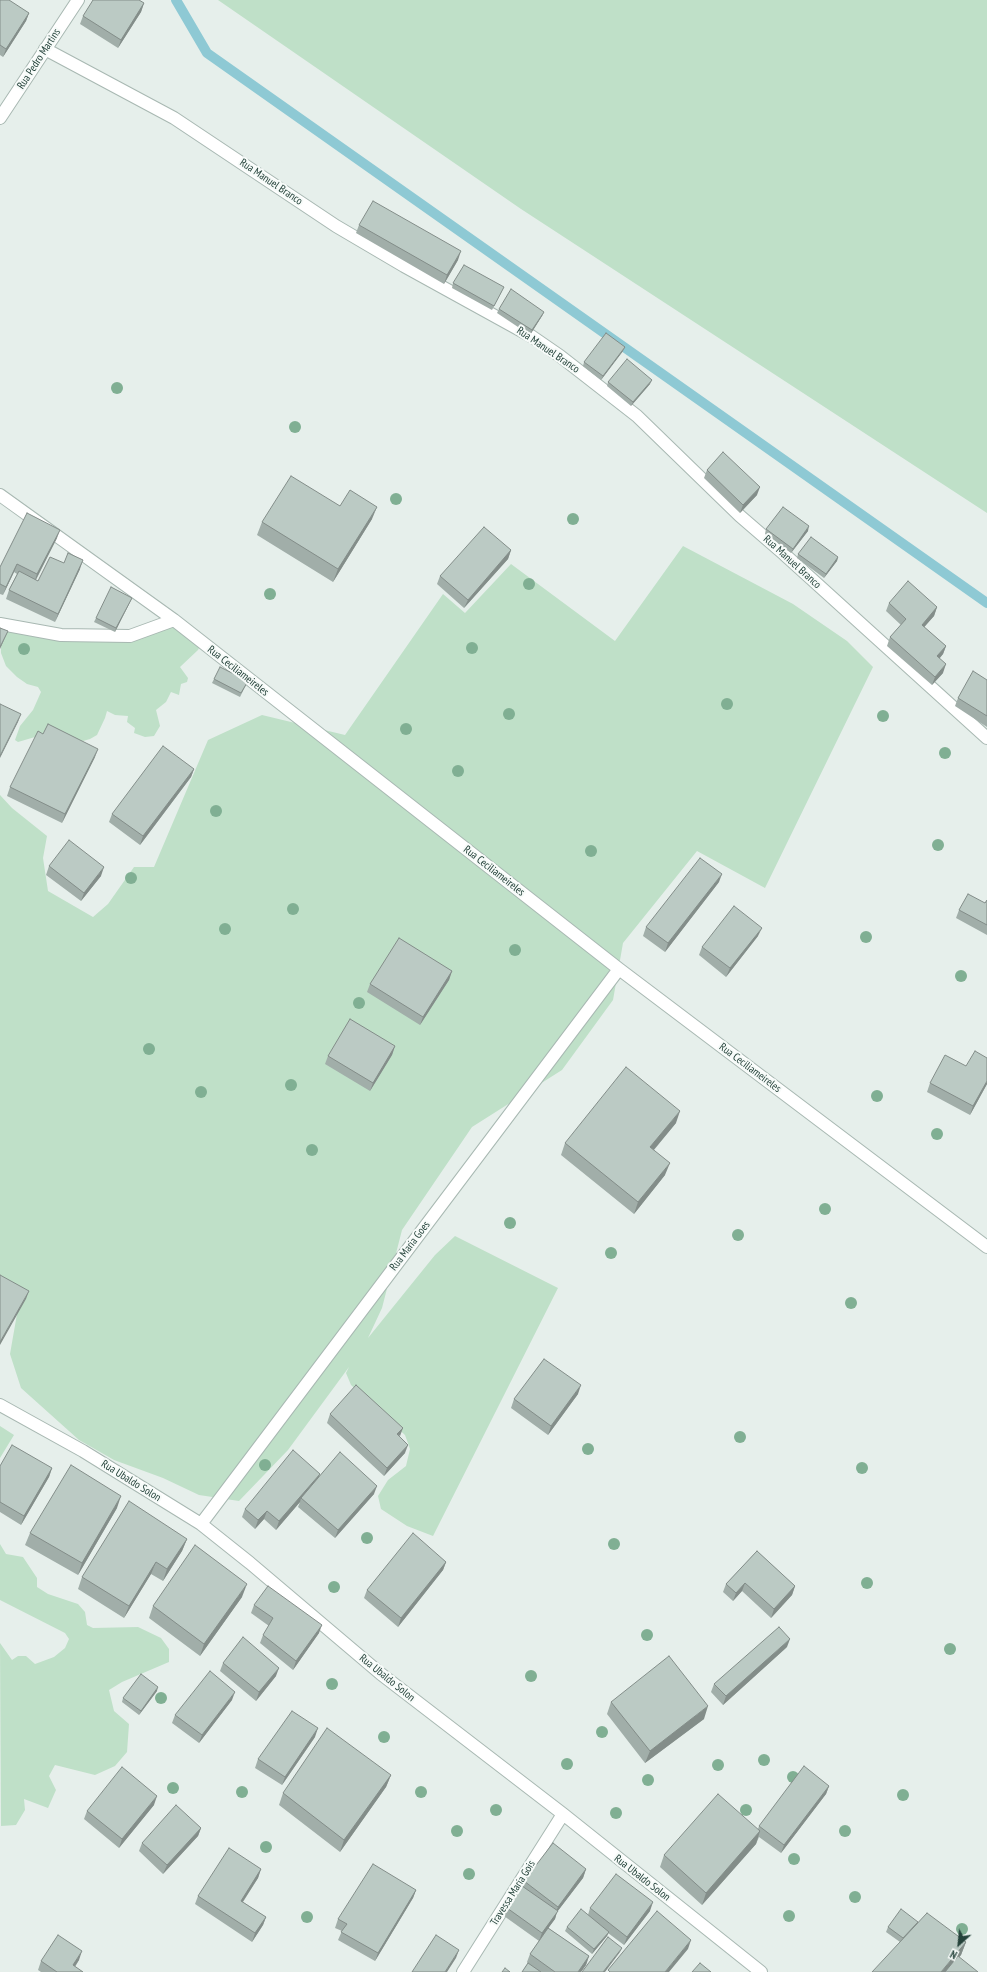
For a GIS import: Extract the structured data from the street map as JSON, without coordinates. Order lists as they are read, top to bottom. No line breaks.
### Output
{"streets":{"street":["Rua Pedro Martins","Rua Manuel Branco","Rua Ceciliameireles","Rua Maria Goes","Rua Ubaldo Solon","Travessa Maria Gois"]},"crossings":[["Rua Pedro Martins","Rua Manuel Branco"],["Rua Ceciliameireles","Rua Maria Goes"],["Rua Maria Goes","Rua Ubaldo Solon"],["Rua Ubaldo Solon","Travessa Maria Gois"]],"north":"bottom left"}
